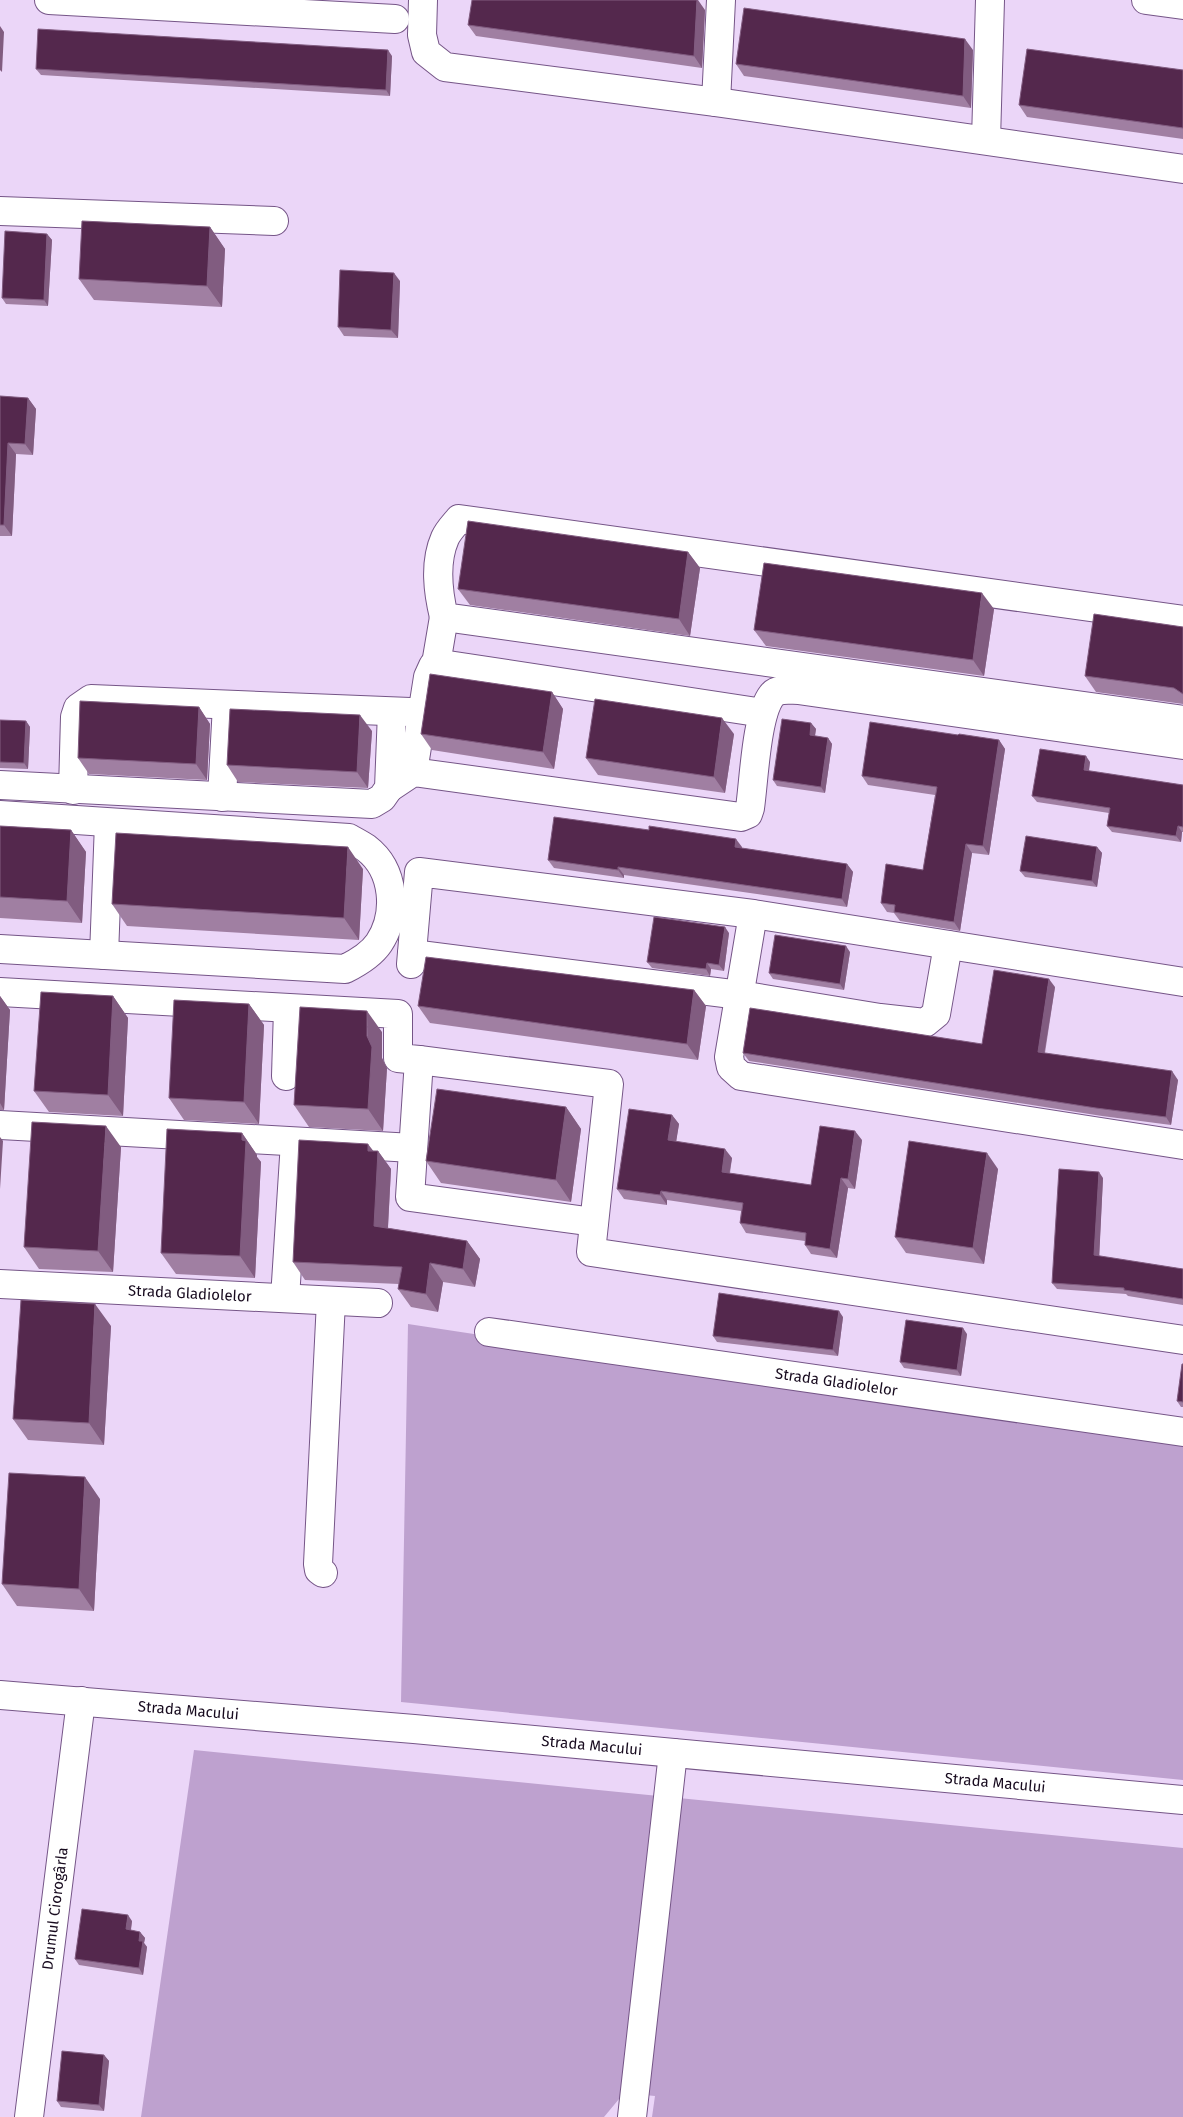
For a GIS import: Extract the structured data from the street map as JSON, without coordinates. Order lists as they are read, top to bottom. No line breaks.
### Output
{"streets":{"street":["Strada Gladiolelor","Strada Macului","Drumul Ciorogârla"]},"crossings":[["Strada Macului","Drumul Ciorogârla"]]}
